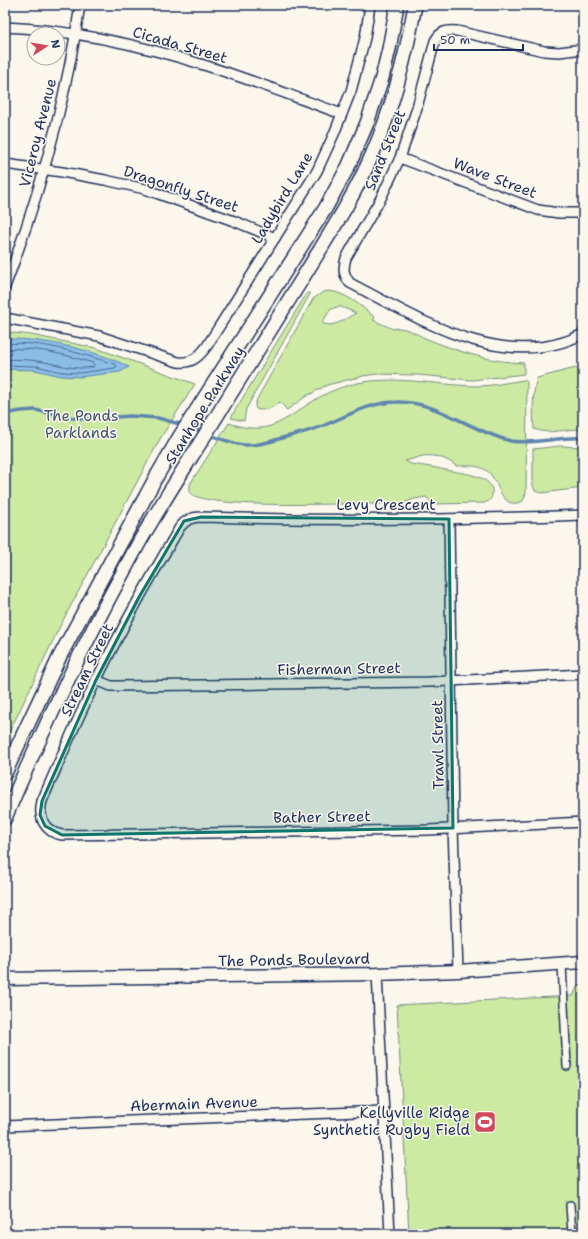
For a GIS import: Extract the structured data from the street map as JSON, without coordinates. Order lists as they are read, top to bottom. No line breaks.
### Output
{"streets":{"main road":["Stanhope Parkway"],"street":["Cicada Street","Viceroy Avenue","Sand Street","Wave Street","Dragonfly Street","Ladybird Lane","Levy Crescent","Fisherman Street","Stream Street","Trawl Street","Bather Street","The Ponds Boulevard","Abermain Avenue"]},"crossings":[["Cicada Street","Viceroy Avenue"],["Cicada Street","Ladybird Lane"],["Viceroy Avenue","Dragonfly Street"],["Sand Street","Wave Street"],["Dragonfly Street","Ladybird Lane"],["Levy Crescent","Stream Street"],["Levy Crescent","Trawl Street"],["Fisherman Street","Stream Street"],["Fisherman Street","Trawl Street"],["Stream Street","Bather Street"],["Trawl Street","Bather Street"],["Trawl Street","The Ponds Boulevard"]],"parks":["The Ponds Parklands"],"places":{"sports":["Kellyville Ridge Synthetic Rugby Field"]},"scale_bar":"50 m","north":"right"}
